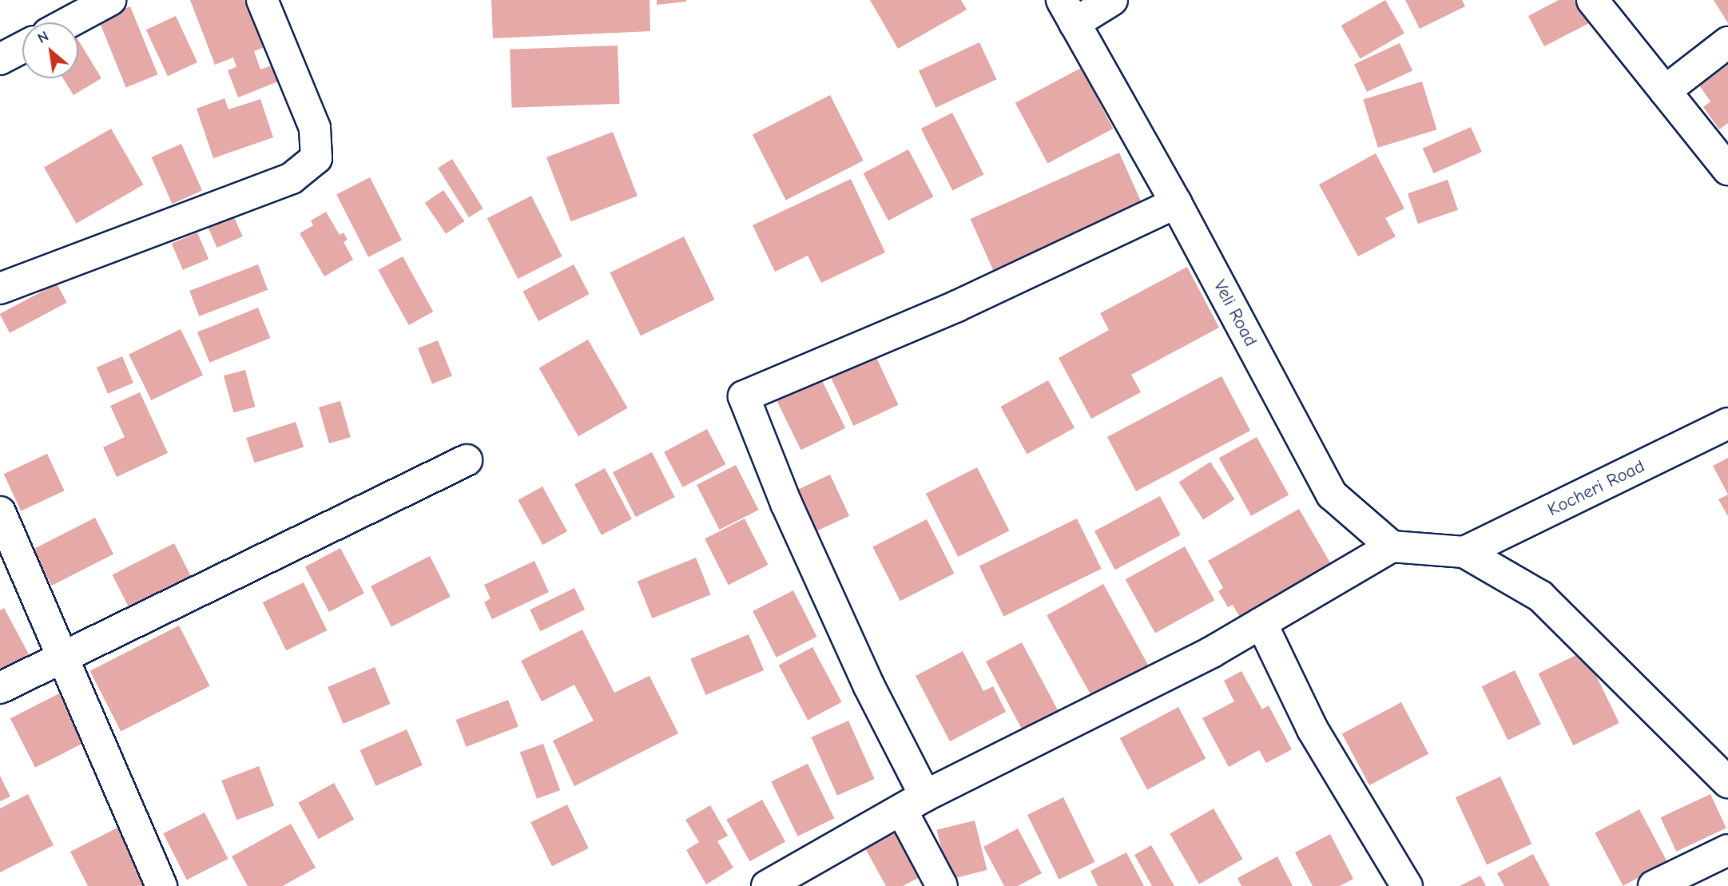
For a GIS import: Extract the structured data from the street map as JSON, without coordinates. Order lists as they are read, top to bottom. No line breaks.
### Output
{"streets":{"street":["Veli Road","Kocheri Road"]},"north":"top left"}
